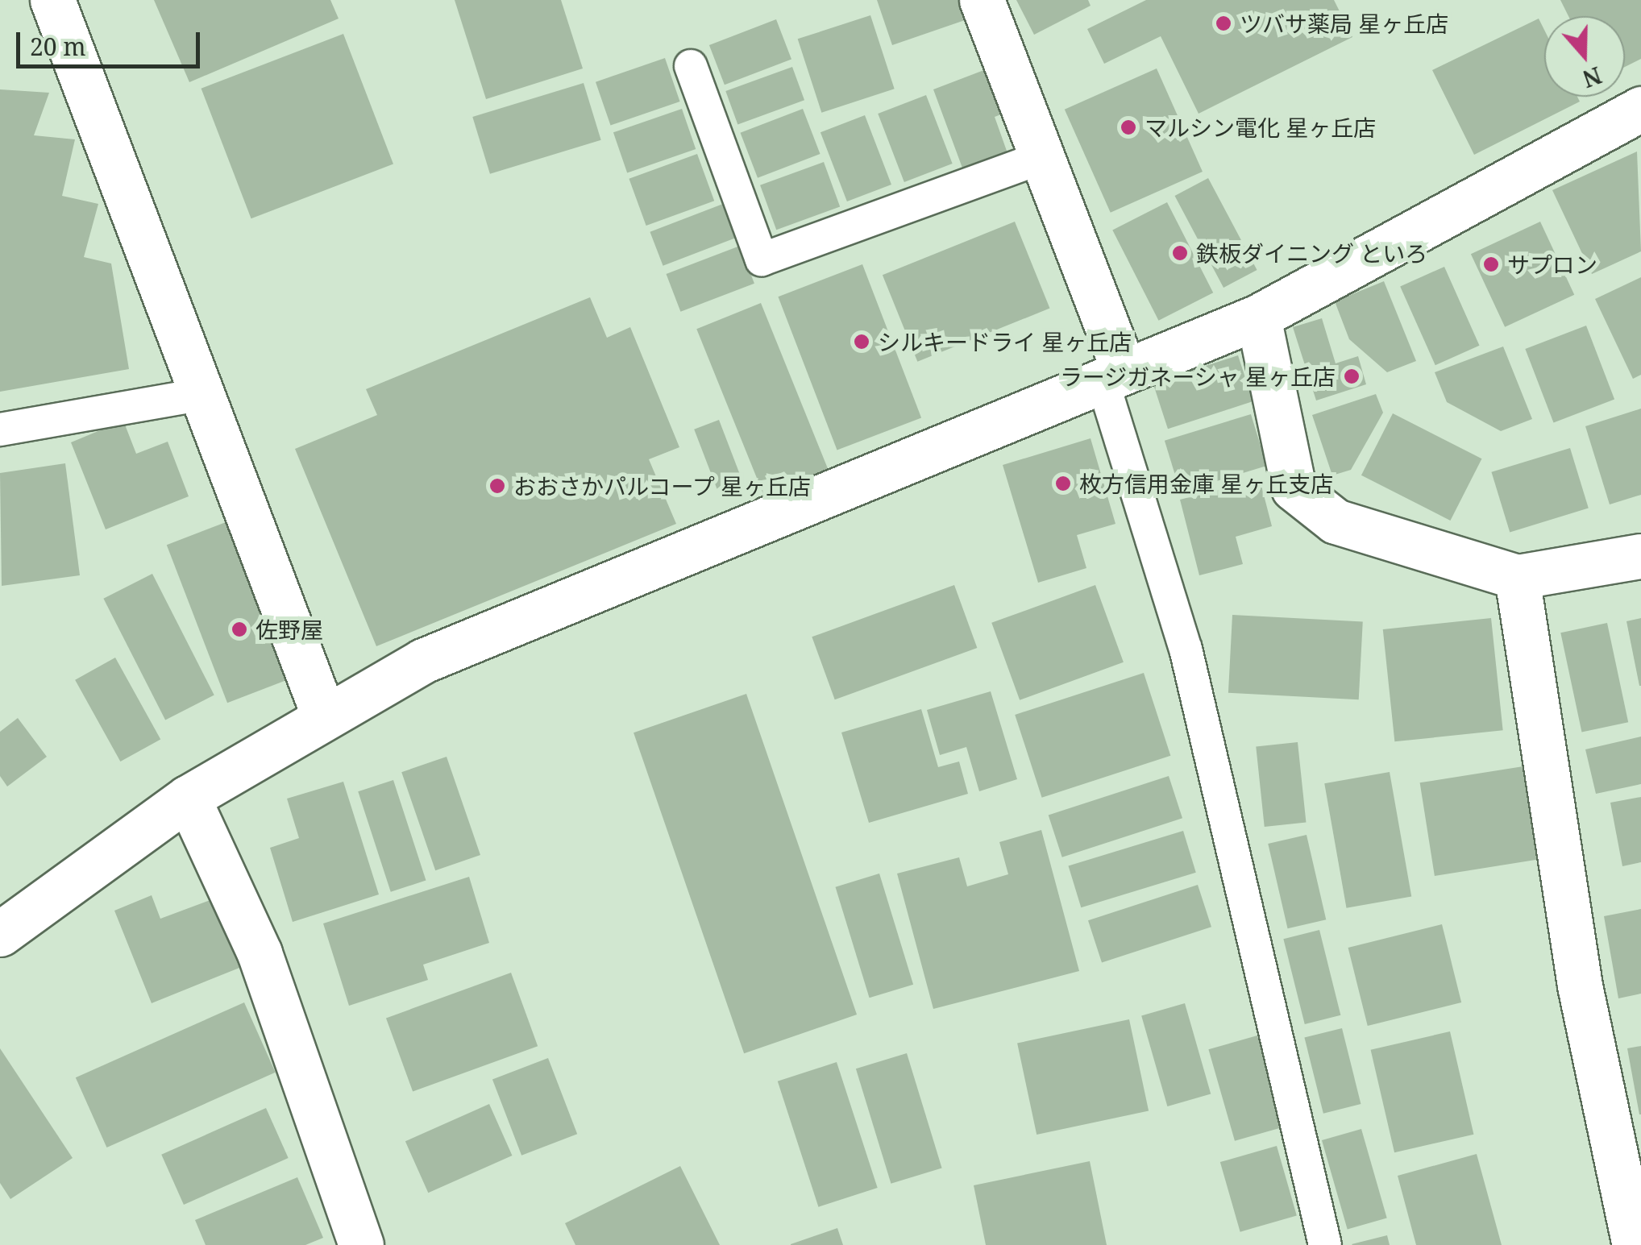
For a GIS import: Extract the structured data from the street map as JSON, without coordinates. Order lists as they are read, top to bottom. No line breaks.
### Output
{"places":["ツバサ薬局 星ヶ丘店","マルシン電化 星ヶ丘店","鉄板ダイニング といろ","サプロン","シルキードライ 星ヶ丘店","ラージガネーシャ 星ヶ丘店","枚方信用金庫 星ヶ丘支店","おおさかパルコープ 星ヶ丘店","佐野屋"],"scale_bar":"20 m","north":"bottom"}
